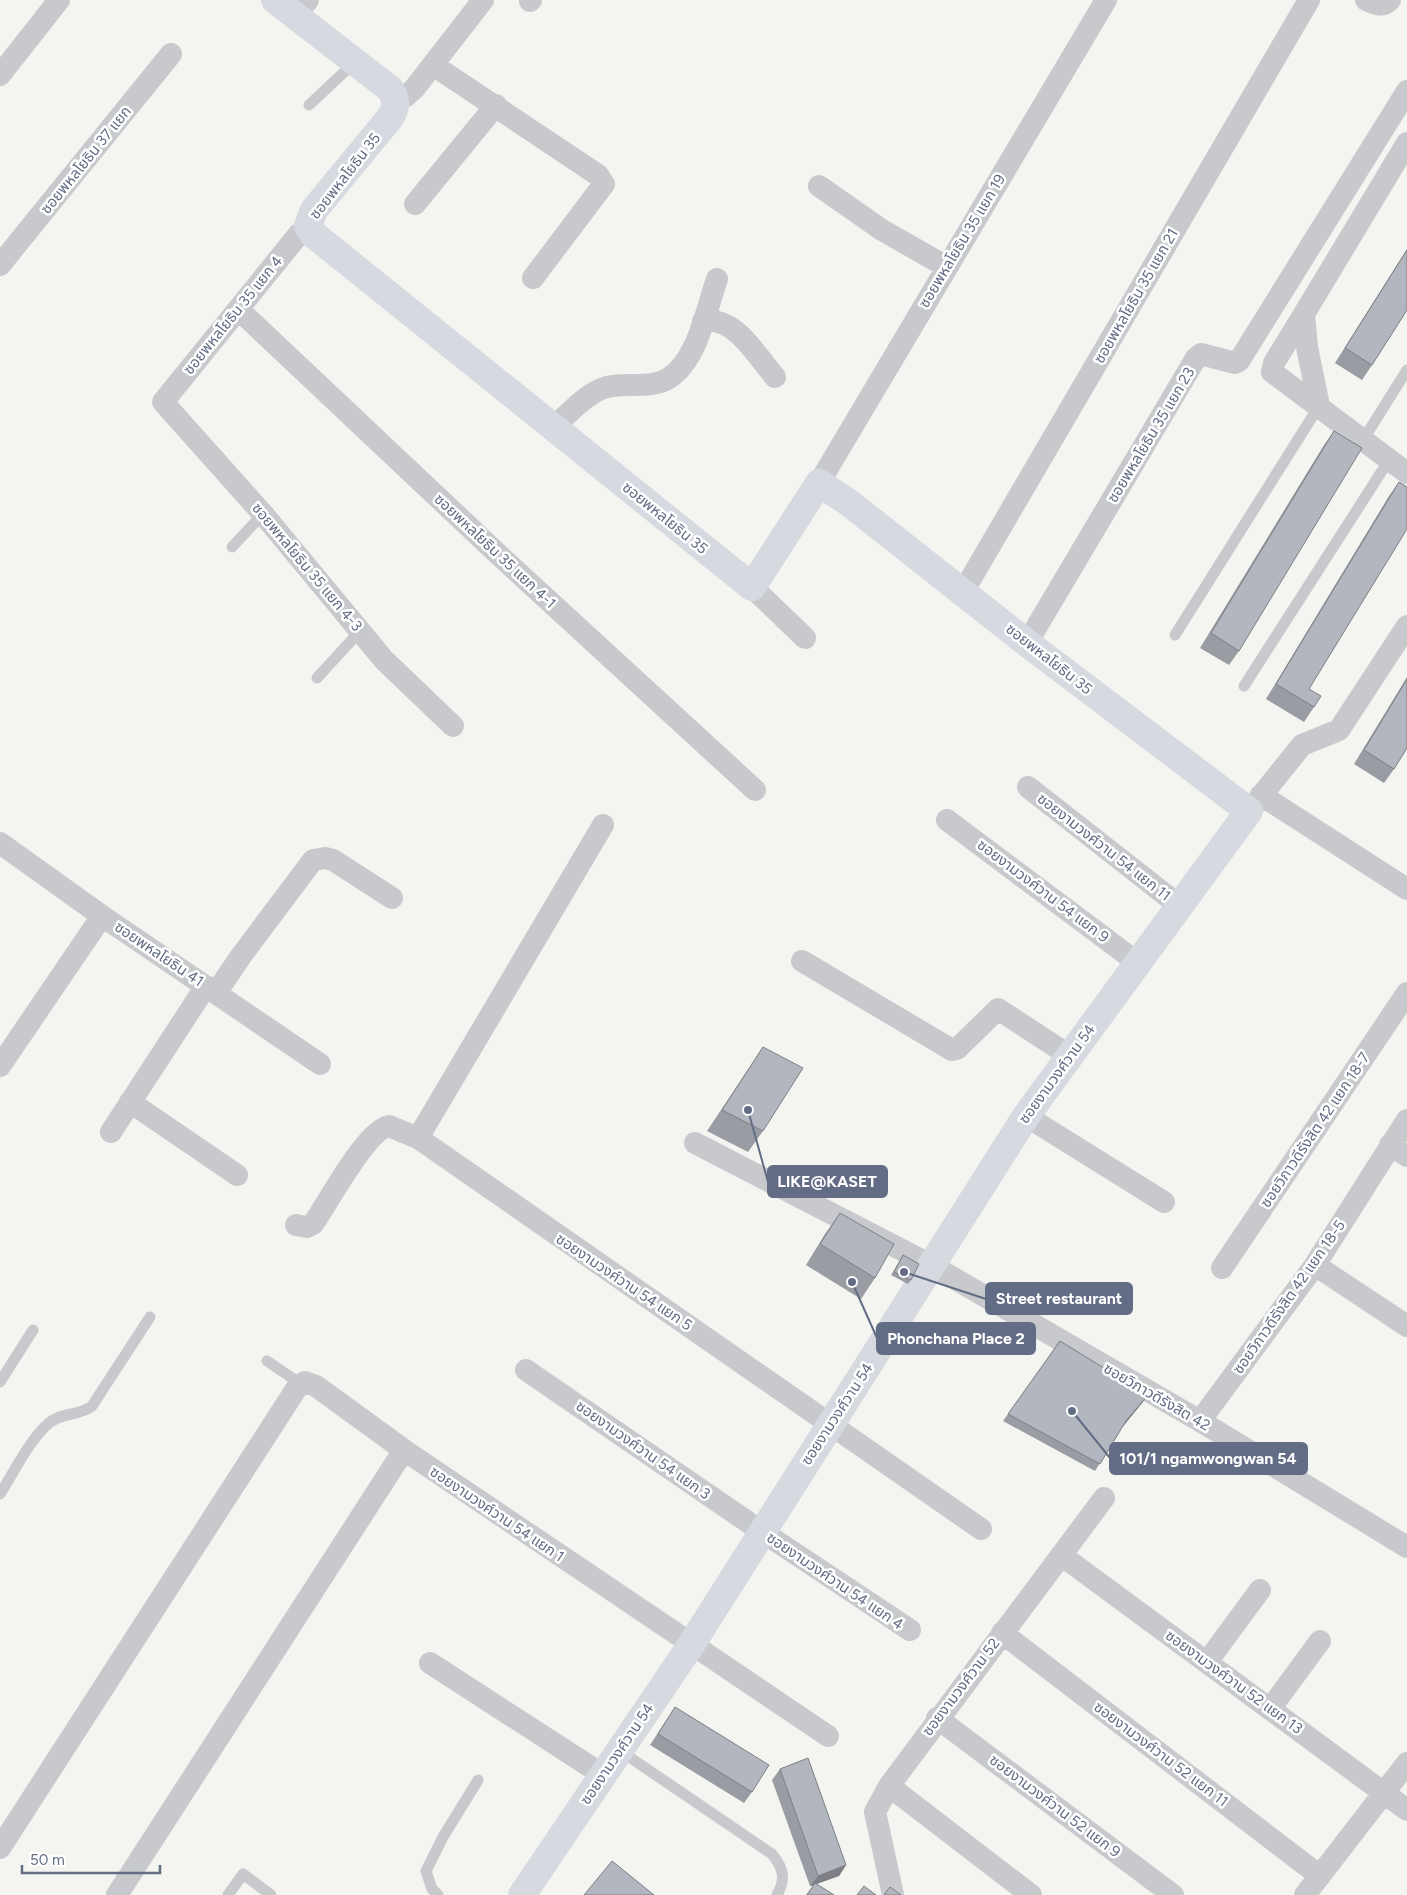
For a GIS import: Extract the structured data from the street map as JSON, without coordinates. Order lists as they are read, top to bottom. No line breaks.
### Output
{"streets":{"street":["ซอยพหลโยธิน 37 แยก","ซอยพหลโยธิน 35","ซอยพหลโยธิน 35 แยก 19","ซอยพหลโยธิน 35 แยก 21","ซอยพหลโยธิน 35 แยก 4","ซอยพหลโยธิน 35 แยก 23","ซอยพหลโยธิน 35 แยก 4-1","ซอยพหลโยธิน 35 แยก 4-3","ซอยงามวงศ์วาน 54 แยก 11","ซอยงามวงศ์วาน 54 แยก 9","ซอยพหลโยธิน 41","ซอยงามวงศ์วาน 54","ซอยวิภาวดีรังสิต 42 แยก 18-7","ซอยงามวงศ์วาน 54 แยก 5","ซอยวิภาวดีรังสิต 42 แยก 18-5","ซอยวิภาวดีรังสิต 42","ซอยงามวงศ์วาน 54 แยก 3","ซอยงามวงศ์วาน 54 แยก 1","ซอยงามวงศ์วาน 54 แยก 4","ซอยงามวงศ์วาน 52 แยก 13","ซอยงามวงศ์วาน 52","ซอยงามวงศ์วาน 52 แยก 11","ซอยงามวงศ์วาน 52 แยก 9"]},"crossings":[["ซอยพหลโยธิน 35","ซอยพหลโยธิน 35 แยก 19"],["ซอยพหลโยธิน 35","ซอยพหลโยธิน 35 แยก 21"],["ซอยพหลโยธิน 35","ซอยพหลโยธิน 35 แยก 4"],["ซอยพหลโยธิน 35","ซอยพหลโยธิน 35 แยก 23"],["ซอยพหลโยธิน 35","ซอยงามวงศ์วาน 54"],["ซอยพหลโยธิน 35 แยก 4","ซอยพหลโยธิน 35 แยก 4-1"],["ซอยพหลโยธิน 35 แยก 4","ซอยพหลโยธิน 35 แยก 4-3"],["ซอยงามวงศ์วาน 54 แยก 11","ซอยงามวงศ์วาน 54"],["ซอยงามวงศ์วาน 54 แยก 9","ซอยงามวงศ์วาน 54"],["ซอยงามวงศ์วาน 54","ซอยงามวงศ์วาน 54 แยก 5"],["ซอยงามวงศ์วาน 54","ซอยวิภาวดีรังสิต 42"],["ซอยงามวงศ์วาน 54","ซอยงามวงศ์วาน 54 แยก 3"],["ซอยงามวงศ์วาน 54","ซอยงามวงศ์วาน 54 แยก 1"],["ซอยงามวงศ์วาน 54","ซอยงามวงศ์วาน 54 แยก 4"],["ซอยวิภาวดีรังสิต 42 แยก 18-5","ซอยวิภาวดีรังสิต 42"],["ซอยงามวงศ์วาน 54 แยก 3","ซอยงามวงศ์วาน 54 แยก 4"],["ซอยงามวงศ์วาน 52 แยก 13","ซอยงามวงศ์วาน 52"],["ซอยงามวงศ์วาน 52","ซอยงามวงศ์วาน 52 แยก 11"],["ซอยงามวงศ์วาน 52","ซอยงามวงศ์วาน 52 แยก 9"]],"places":["LIKE@KASET","Street restaurant","Phonchana Place 2","101/1 ngamwongwan 54"],"scale_bar":"50 m"}
